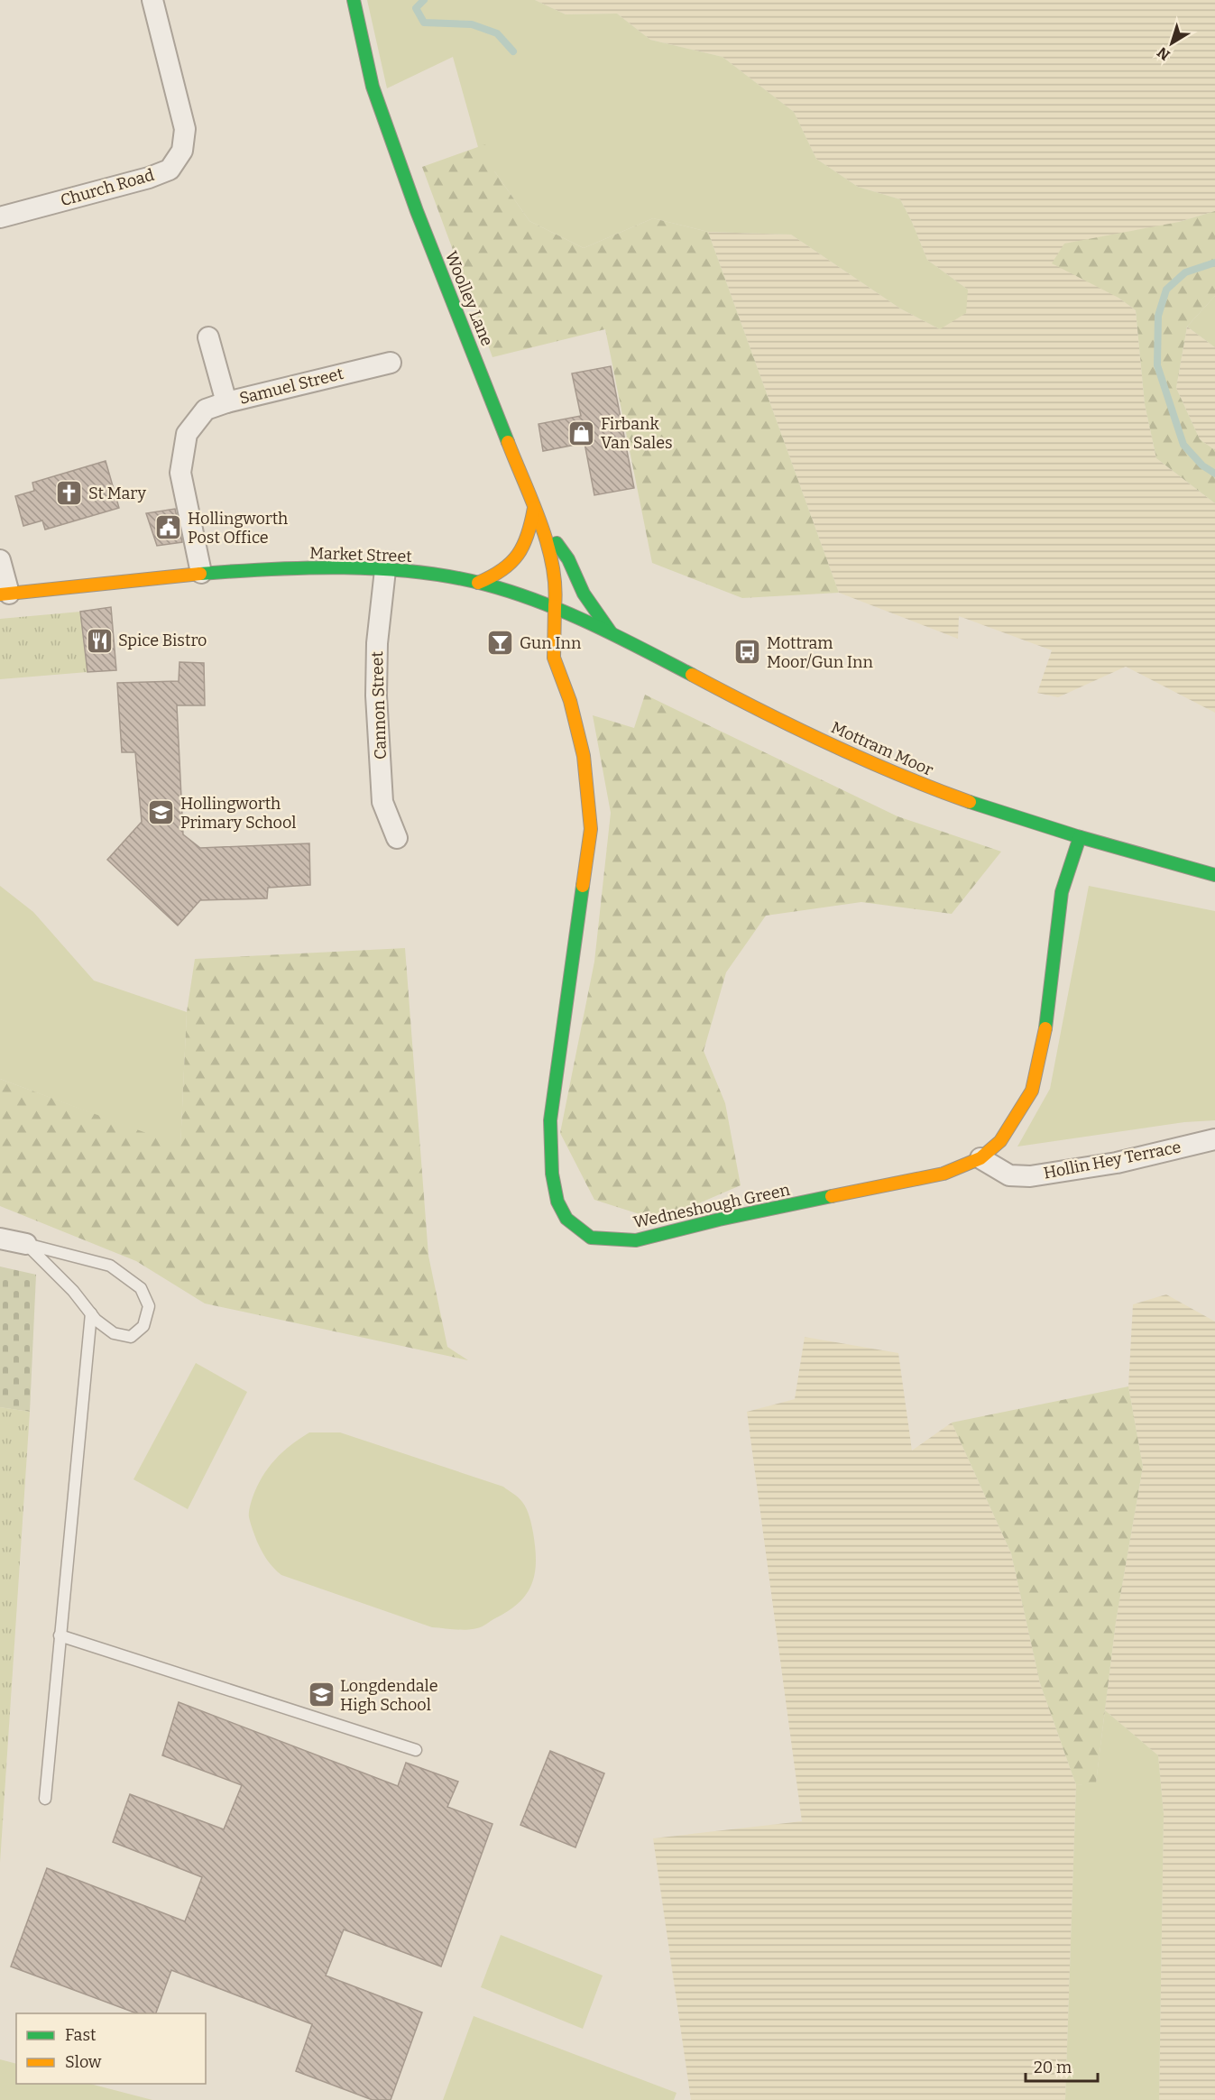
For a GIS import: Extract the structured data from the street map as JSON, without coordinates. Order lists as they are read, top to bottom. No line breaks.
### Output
{"streets":{"main road":["Woolley Lane","Market Street","Mottram Moor","Wedneshough Green"],"street":["Church Road","Samuel Street","Cannon Street","Hollin Hey Terrace"]},"crossings":[["Woolley Lane","Market Street"],["Woolley Lane","Mottram Moor"],["Woolley Lane","Wedneshough Green"],["Market Street","Cannon Street"],["Market Street","Mottram Moor"],["Market Street","Wedneshough Green"],["Mottram Moor","Wedneshough Green"],["Hollin Hey Terrace","Wedneshough Green"]],"places":{"shop":["Firbank Van Sales"],"church":["St Mary"],"public building":["Hollingworth Post Office"],"restaurant":["Spice Bistro"],"bar":["Gun Inn"],"bus stop":["Mottram Moor/Gun Inn"],"school or university":["Hollingworth Primary School","Longdendale High School"]},"legend":["Fast","Slow"],"scale_bar":"20 m","north":"bottom left"}
